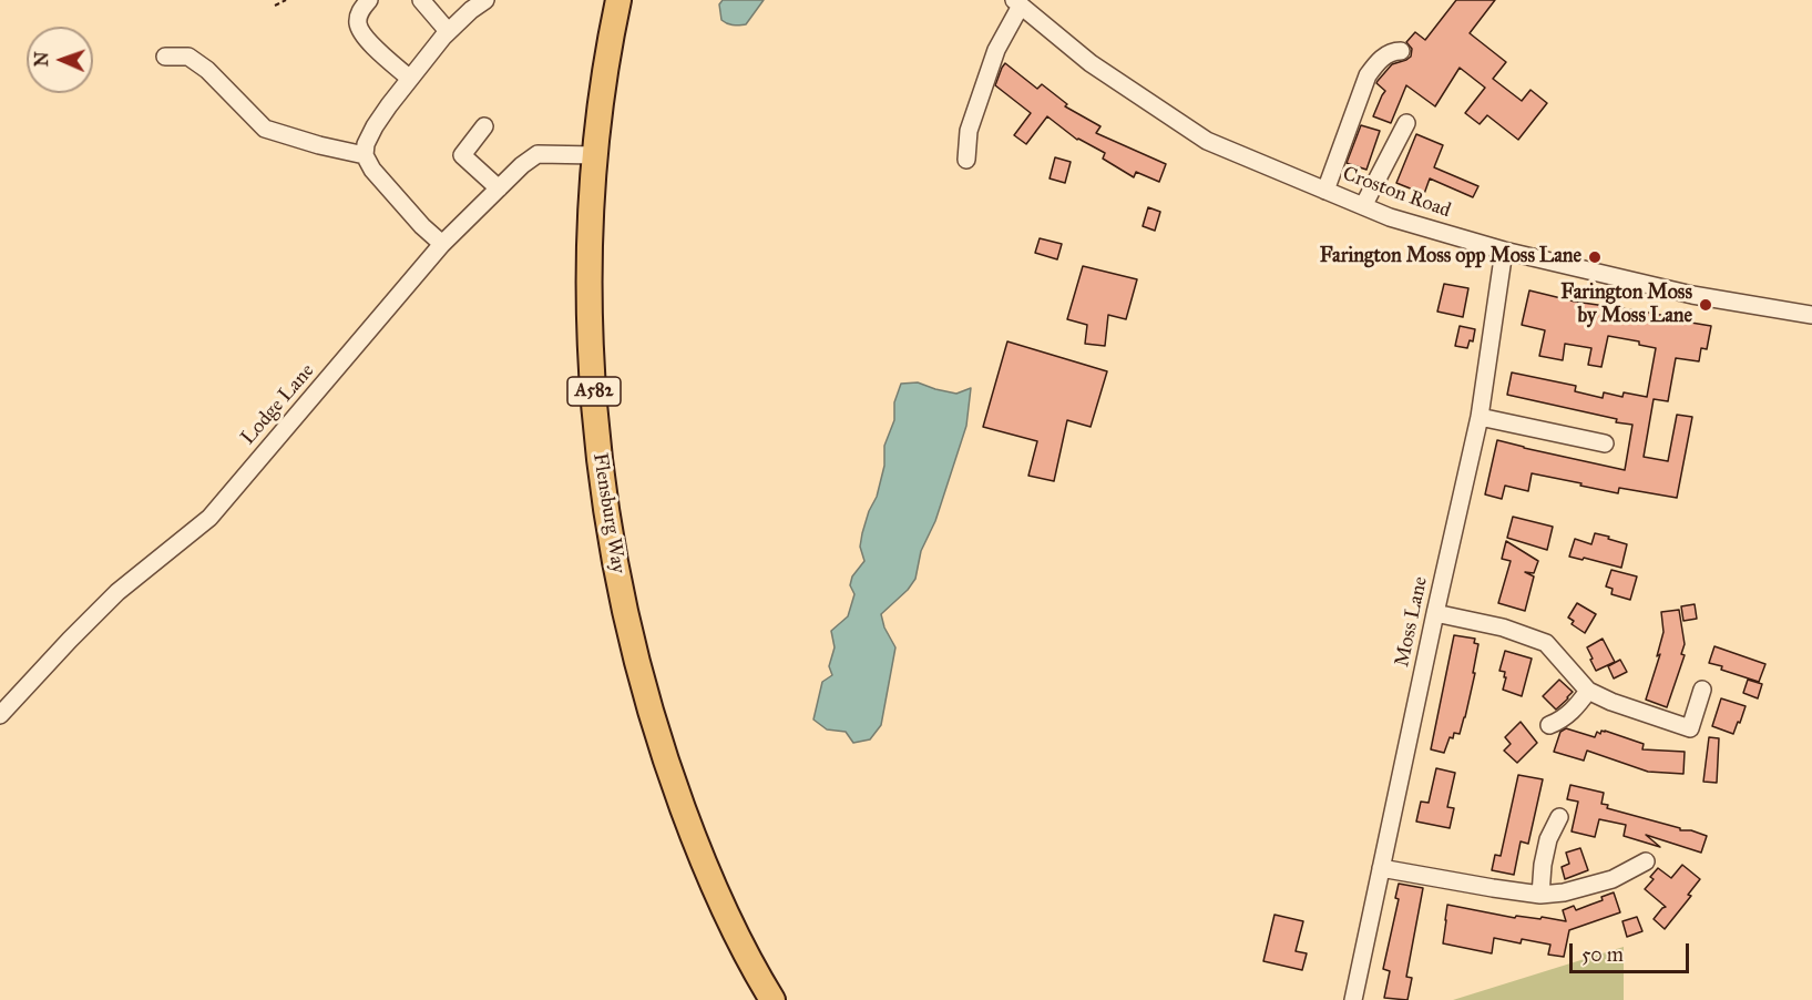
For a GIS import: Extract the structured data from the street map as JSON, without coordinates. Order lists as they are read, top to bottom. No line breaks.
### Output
{"streets":{"highway":["A582","Flensburg Way"],"street":["Croston Road","Lodge Lane","Moss Lane"]},"crossings":[["Croston Road","Moss Lane"],["Lodge Lane","Flensburg Way"]],"places":["Farington Moss opp Moss Lane","Farington Moss by Moss Lane"],"scale_bar":"50 m","north":"left"}
